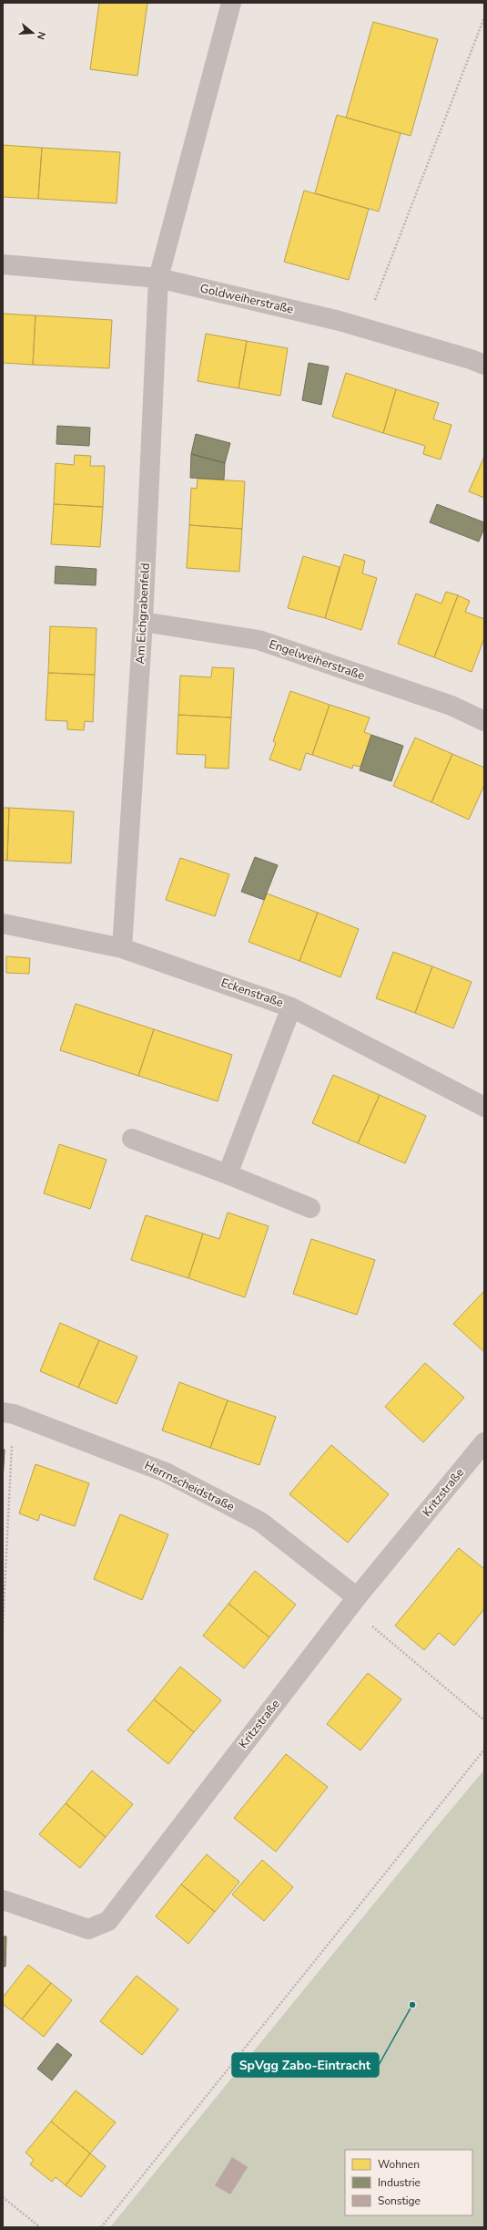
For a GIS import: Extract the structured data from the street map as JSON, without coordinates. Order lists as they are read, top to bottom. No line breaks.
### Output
{"streets":{"street":["Goldweiherstraße","Am Eichgrabenfeld","Engelweiherstraße","Eckenstraße","Herrnscheidstraße","Kritzstraße"]},"crossings":[["Goldweiherstraße","Am Eichgrabenfeld"],["Am Eichgrabenfeld","Engelweiherstraße"],["Am Eichgrabenfeld","Eckenstraße"],["Herrnscheidstraße","Kritzstraße"]],"places":["SpVgg Zabo-Eintracht"],"legend":["Wohnen","Industrie","Sonstige"],"north":"right"}
